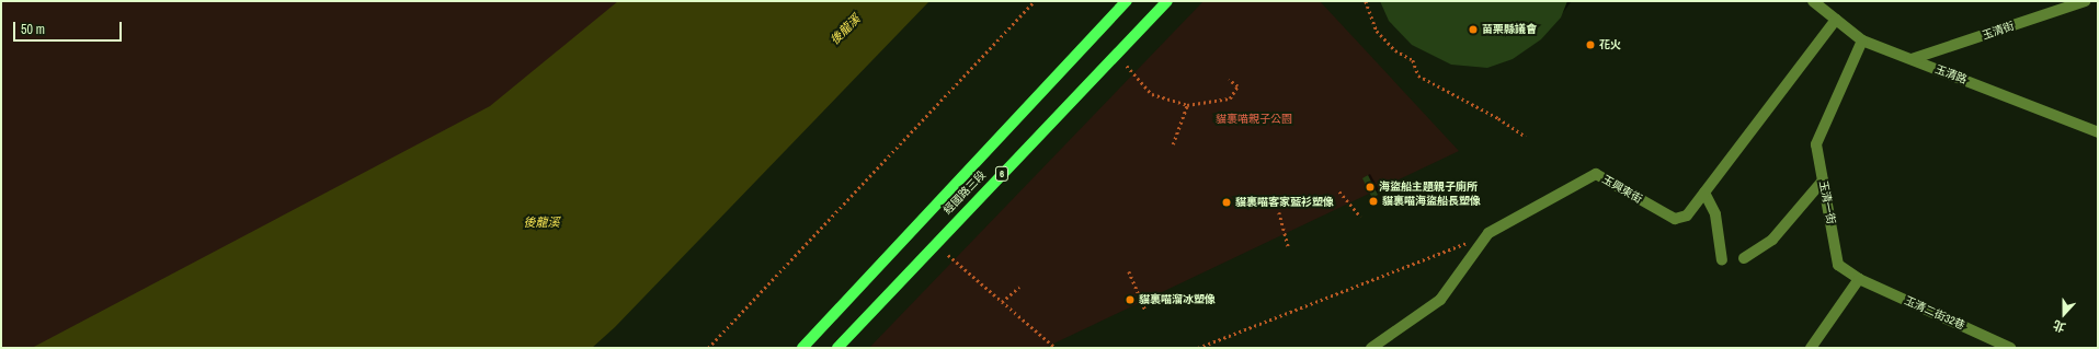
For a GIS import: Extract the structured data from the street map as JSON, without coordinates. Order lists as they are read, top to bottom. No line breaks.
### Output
{"streets":{"main road":["6","經國路三段"],"street":["玉清街","玉清路","玉興東街","玉清一街","玉清二街32巷"]},"crossings":[["玉清街","玉清路"],["玉清路","玉興東街"],["玉清路","玉清一街"],["玉清一街","玉清二街32巷"]],"water":["後龍溪"],"parks":["貓裏喵親子公園"],"places":["苗栗縣議會","花火","海盜船主題親子廁所","貓裏喵海盜船長塑像","貓裏喵客家藍衫塑像","貓裏喵溜冰塑像"],"scale_bar":"50 m","north":"bottom"}
